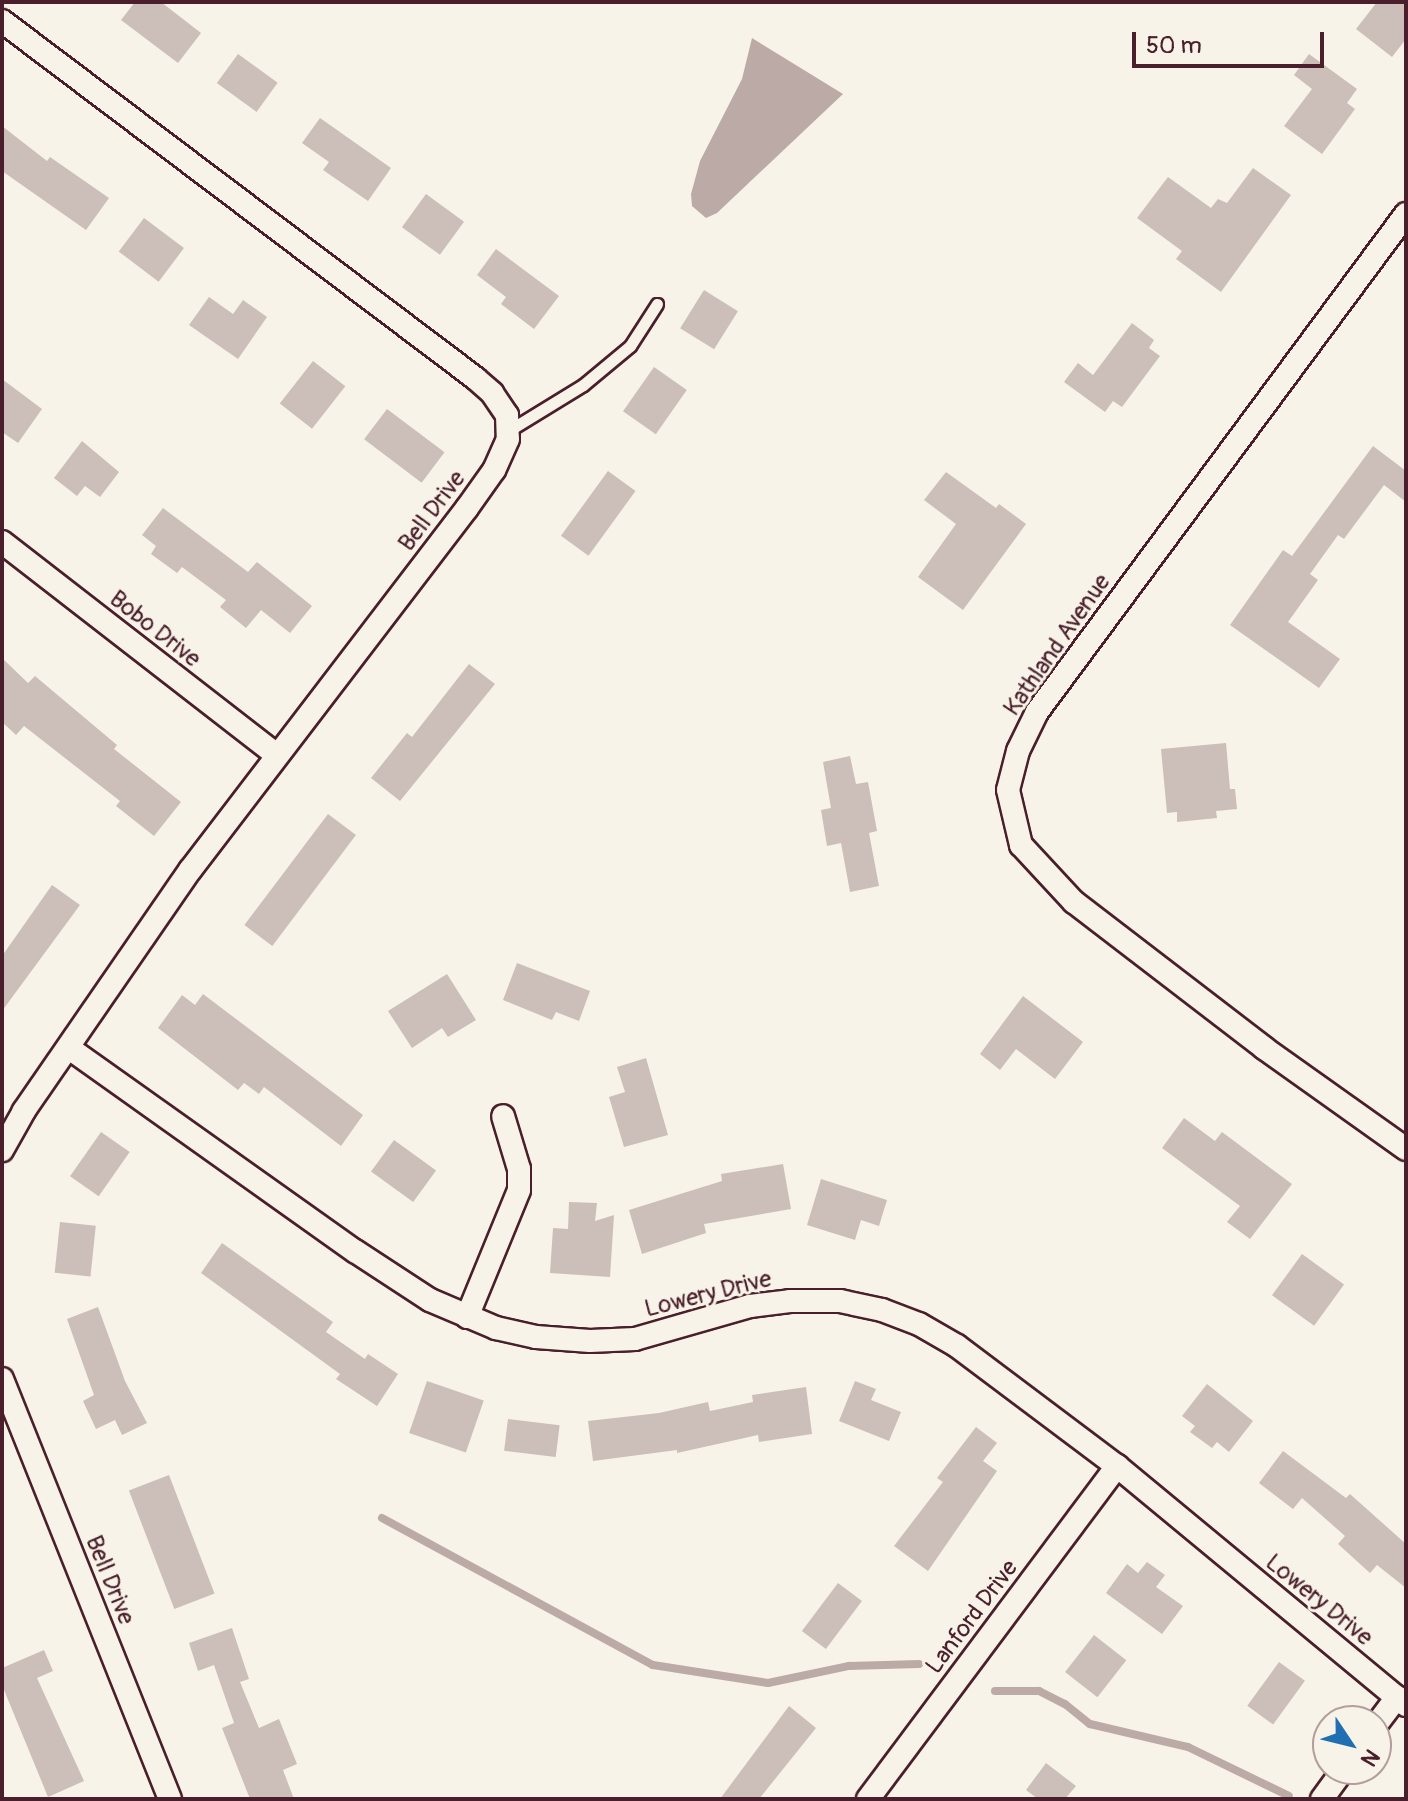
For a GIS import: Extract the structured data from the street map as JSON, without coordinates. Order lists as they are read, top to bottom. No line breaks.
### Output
{"streets":{"street":["Bell Drive","Bobo Drive","Kathland Avenue","Lowery Drive","Lanford Drive"]},"crossings":[["Bell Drive","Bobo Drive"],["Bell Drive","Lowery Drive"],["Lowery Drive","Lanford Drive"]],"scale_bar":"50 m","north":"bottom right"}
